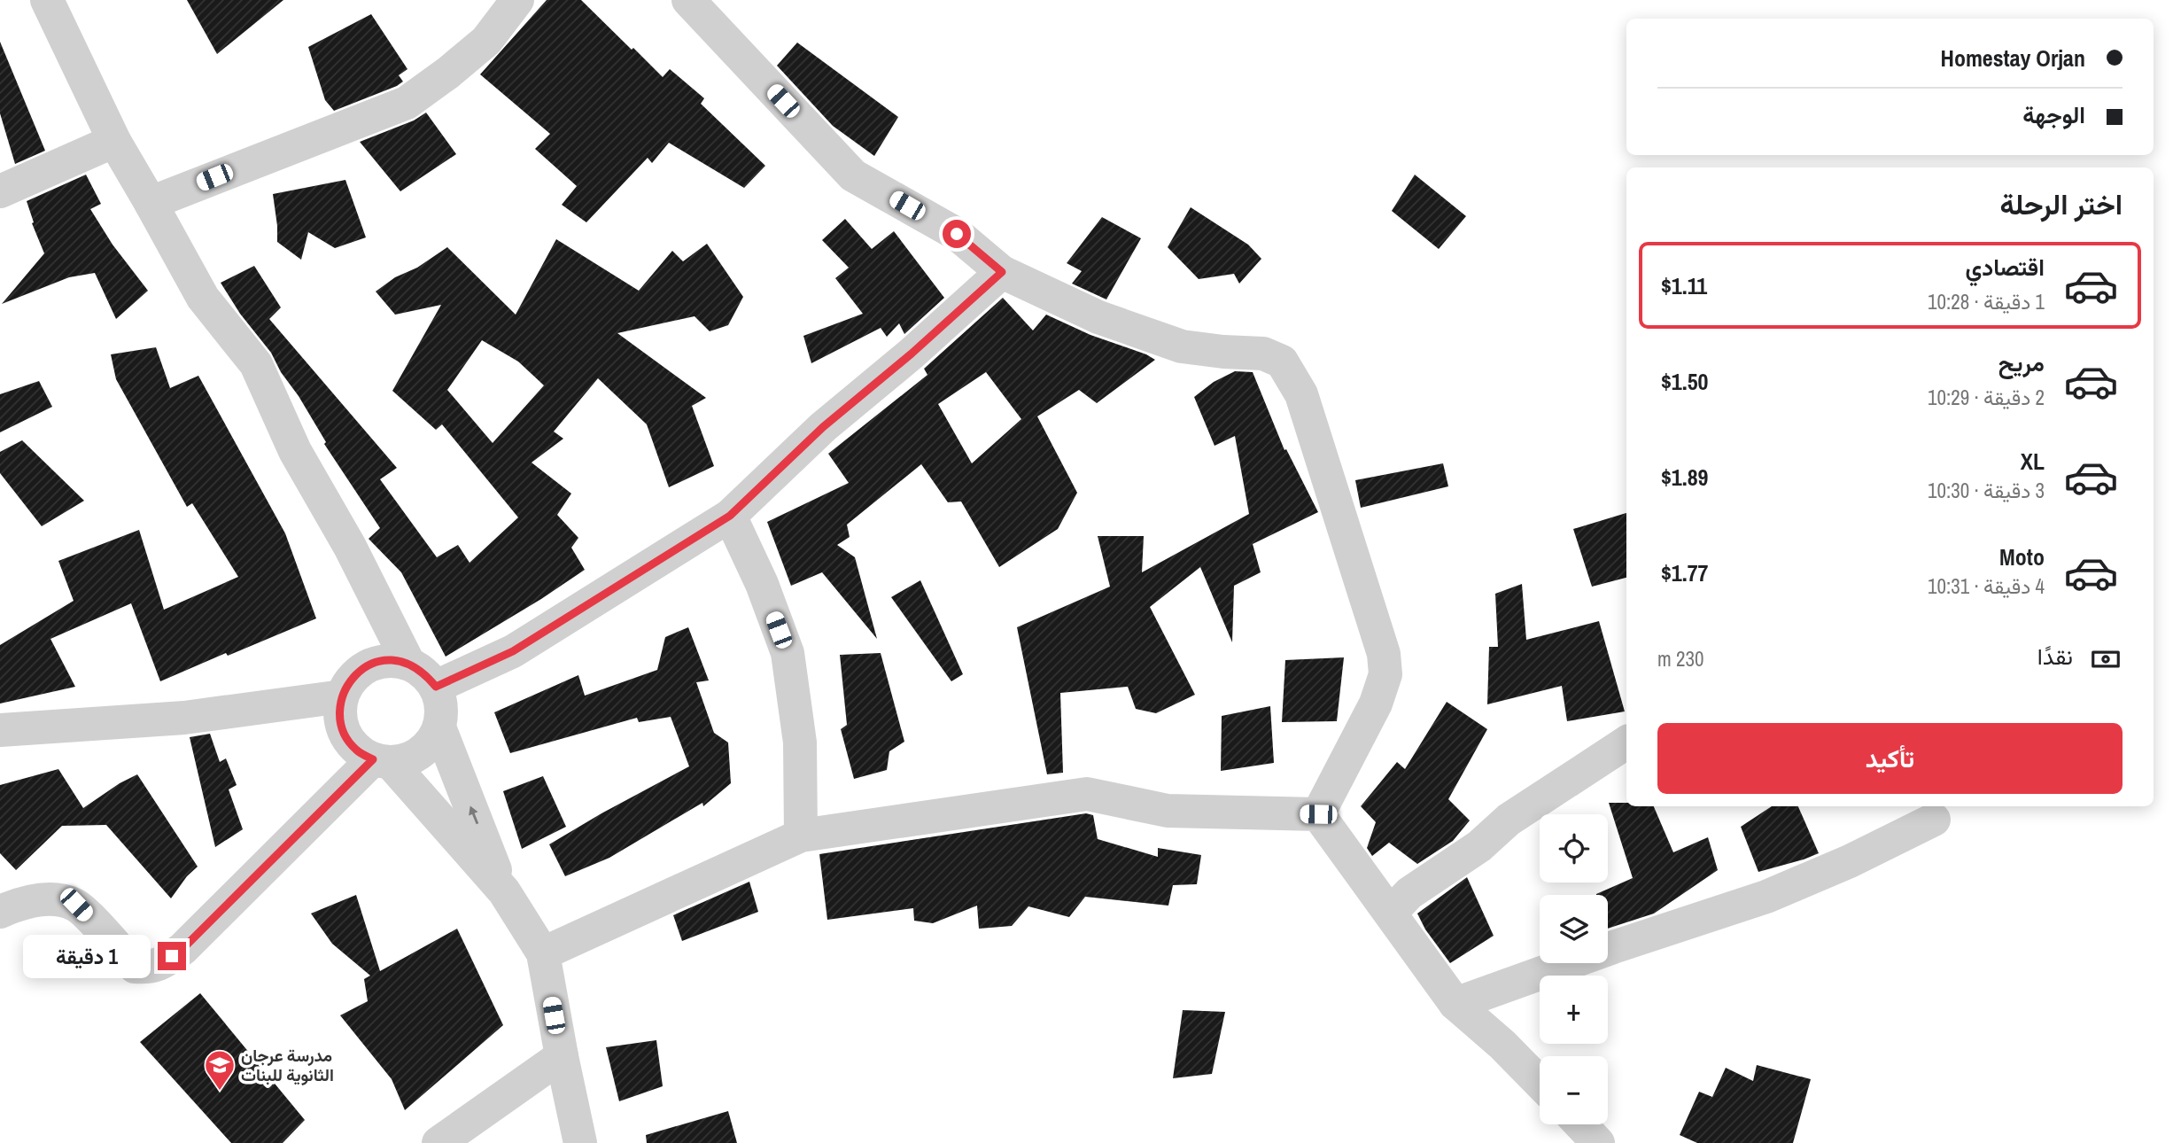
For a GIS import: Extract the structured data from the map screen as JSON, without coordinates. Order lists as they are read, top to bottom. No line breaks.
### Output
{"places":{"school or university":["مدرسة عرجان الثانوية للبنات"]},"page":{"banner":["Homestay Orjan","الوجهة"],"heading":"اختر الرحلة","list":[{"name":"اقتصادي","note":"1 دقيقة · 10:28","value":"$1.11"},{"name":"مريح","note":"2 دقيقة · 10:29","value":"$1.50"},{"name":"XL","note":"3 دقيقة · 10:30","value":"$1.89"},{"name":"Moto","note":"4 دقيقة · 10:31","value":"$1.77"}],"pay":["نقدًا","230 m"],"buttons":"تأكيد","map_buttons":["+","−"],"bubble":"1 دقيقة"}}
